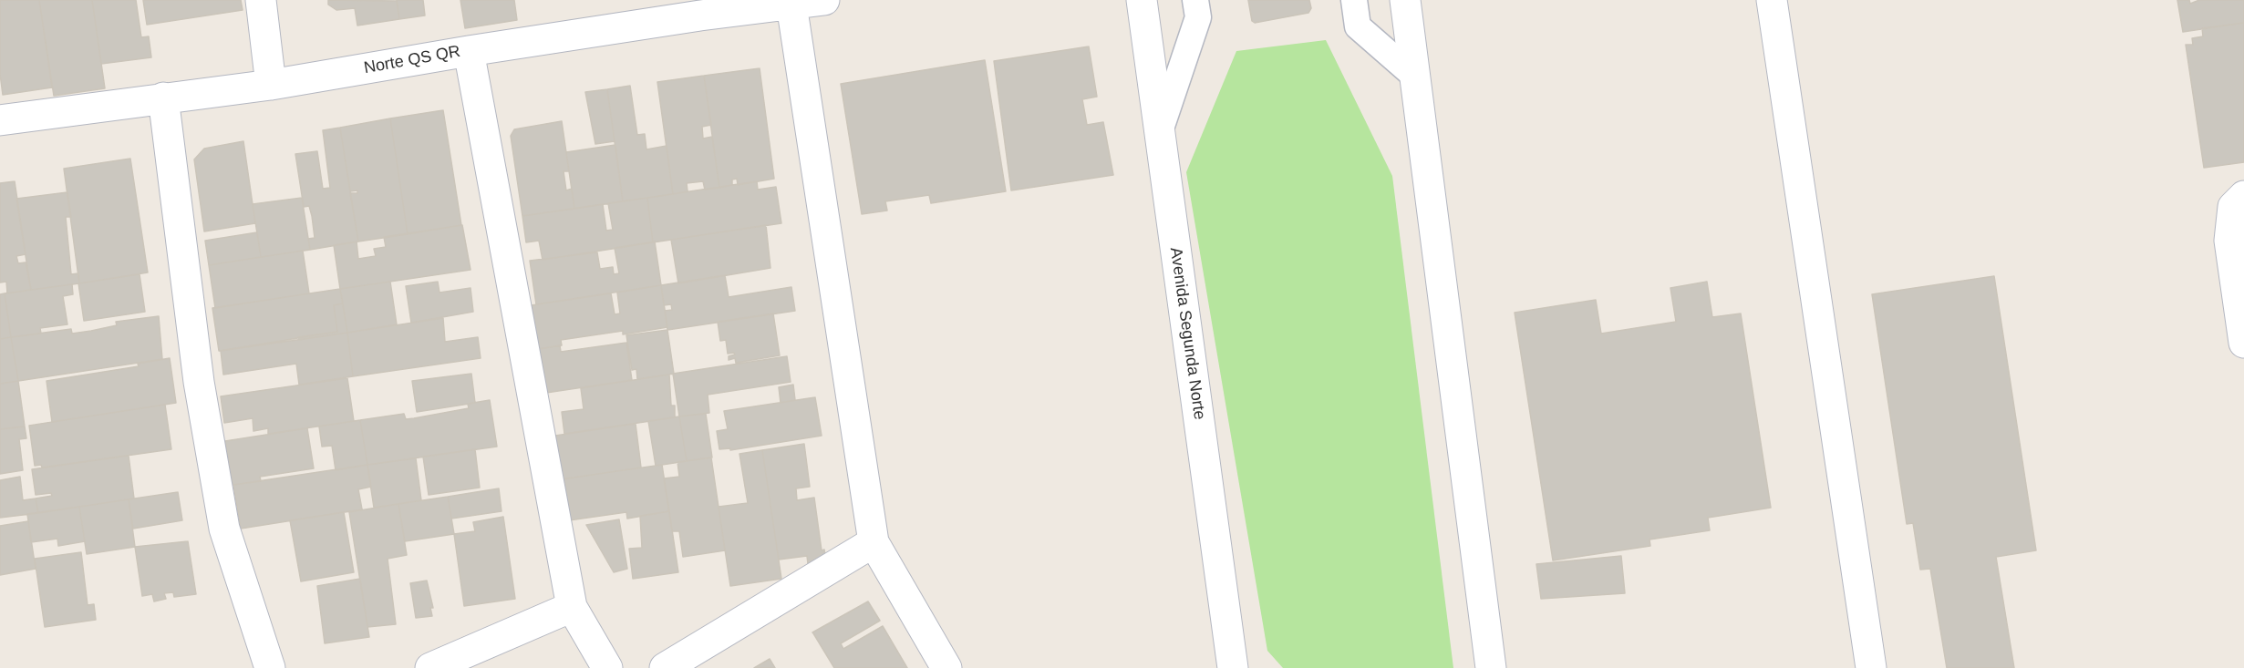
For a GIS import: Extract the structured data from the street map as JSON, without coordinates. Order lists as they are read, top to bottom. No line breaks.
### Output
{"streets":{"street":["Norte QS QR","Avenida Segunda Norte"]}}
